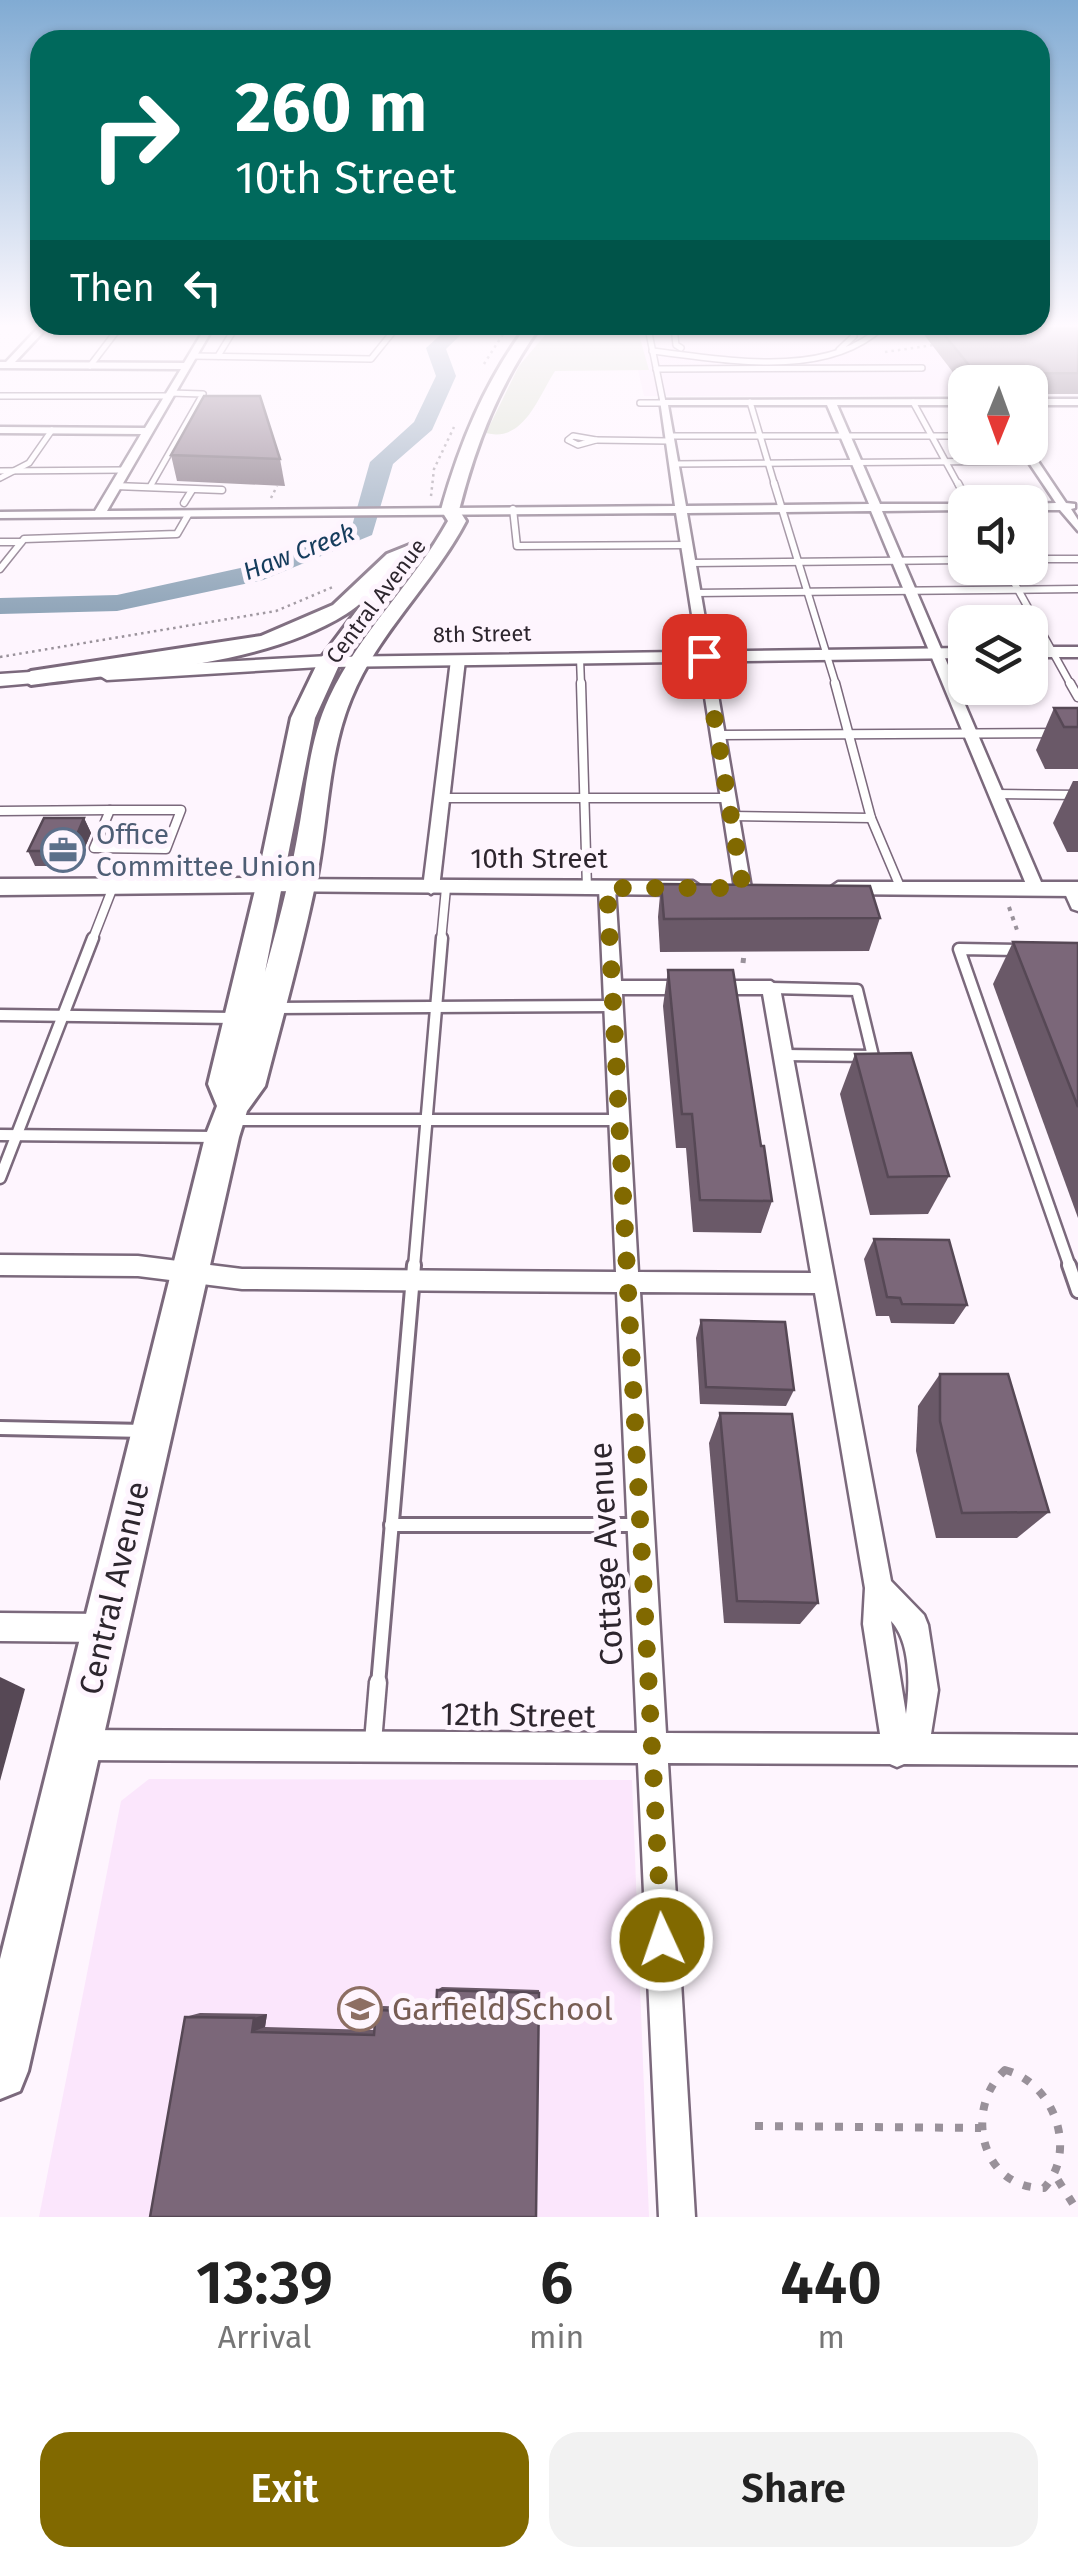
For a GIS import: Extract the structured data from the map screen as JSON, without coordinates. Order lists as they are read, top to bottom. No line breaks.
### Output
{"streets":{"main road":["Central Avenue","8th Street","10th Street"],"street":["Cottage Avenue","12th Street"]},"crossings":[["Central Avenue","8th Street"],["Central Avenue","10th Street"],["Central Avenue","12th Street"],["10th Street","Cottage Avenue"],["Cottage Avenue","12th Street"]],"water":["Haw Creek"],"places":{"office":["Office Committee Union"],"school or university":["Garfield School"]},"north":"bottom","page":{"turn":["260 m","10th Street"],"then":"Then","eta":["13:39","Arrival","6","min","440","m"],"buttons":["Exit","Share"]}}
